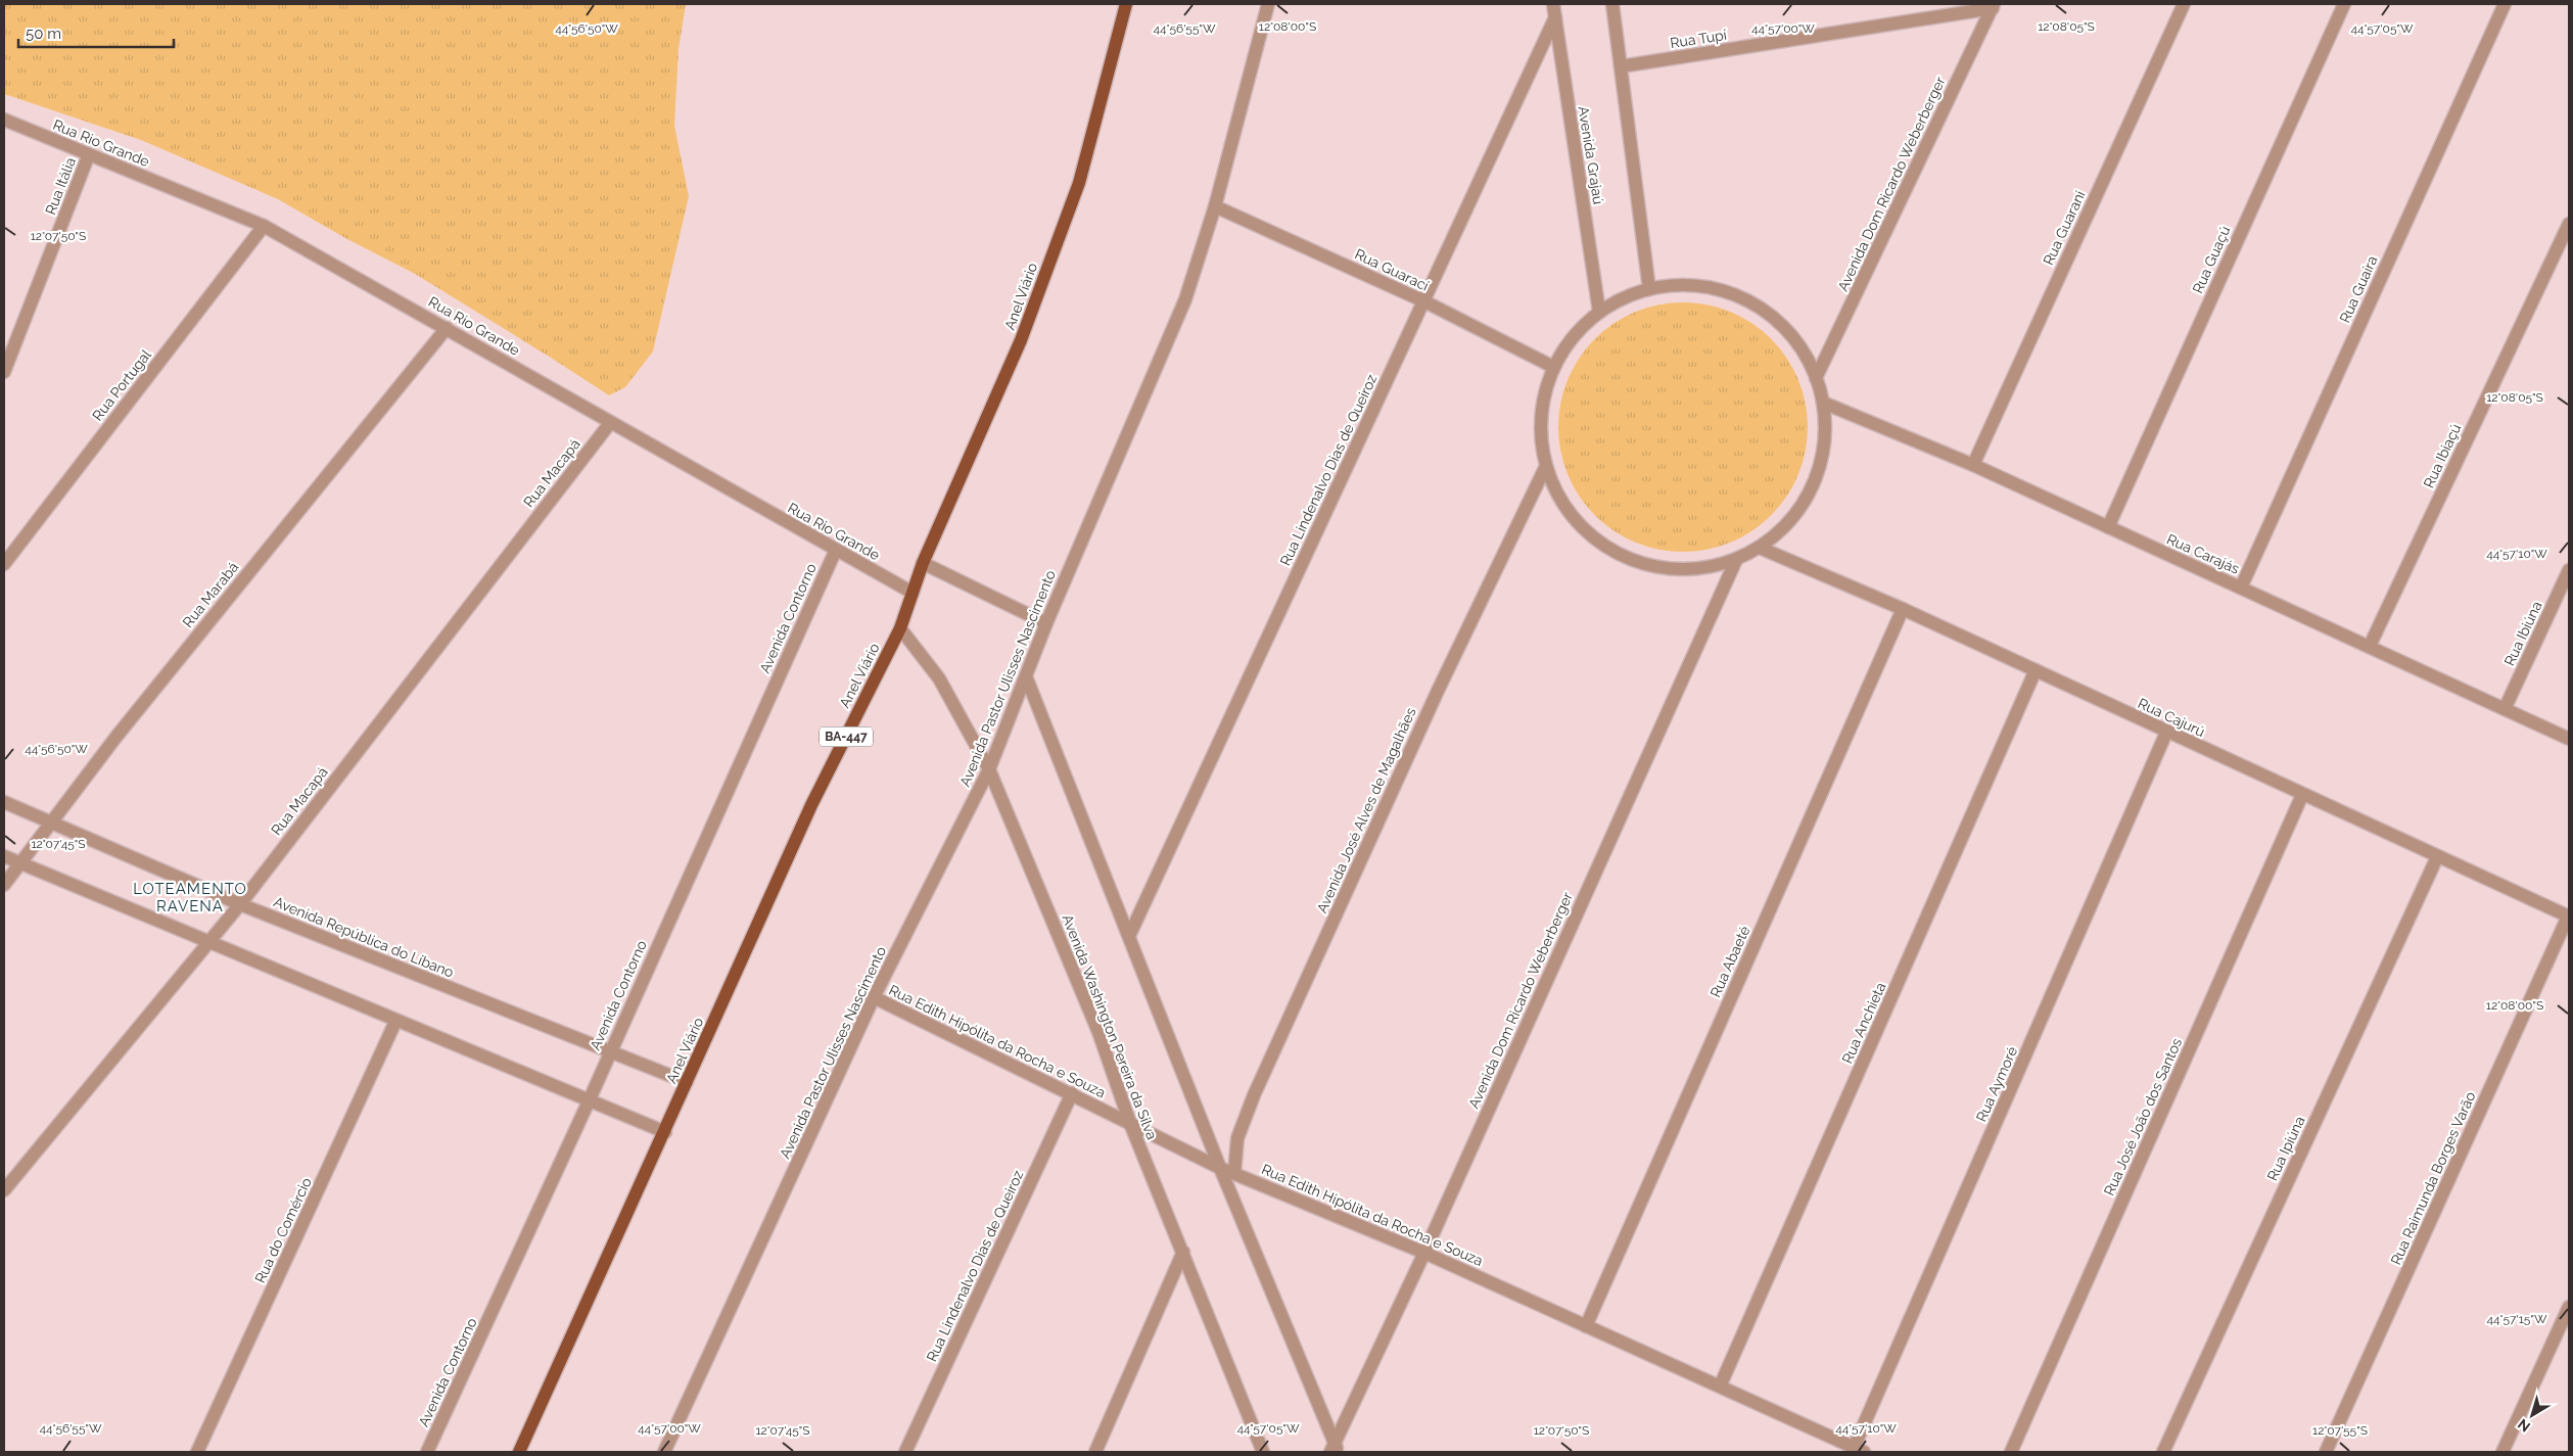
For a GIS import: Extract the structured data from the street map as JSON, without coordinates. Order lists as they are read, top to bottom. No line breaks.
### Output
{"streets":{"main road":["Anel Viário","BA-447"],"street":["Rua Tupí","Rua Rio Grande","Avenida Grajaú","Avenida Dom Ricardo Weberberger","Rua Itália","Rua Guarani","Rua Guaçú","Rua Guarací","Rua Guaíra","Rua Portugal","Rua Ibiaçú","Rua Lindenalvo Dias de Queiroz","Rua Macapá","Rua Carajás","Rua Marabá","Avenida Contorno","Rua Ibiúna","Avenida Pastor Ulisses Nascimento","Rua Cajurú","Avenida José Alves de Magalhães","Avenida República do Líbano","Rua Abaeté","Rua Anchieta","Avenida Washington Pereira da Silva","Rua Edith Hipólita da Rocha e Souza","Rua Aymoré","Rua José João dos Santos","Rua Ipiúna","Rua Raimunda Borges Varão","Rua do Comércio"]},"crossings":[["Rua Tupí","Avenida Dom Ricardo Weberberger"],["Rua Rio Grande","Rua Itália"],["Rua Rio Grande","Anel Viário"],["Rua Rio Grande","Rua Portugal"],["Rua Rio Grande","Rua Macapá"],["Rua Rio Grande","Rua Marabá"],["Rua Rio Grande","Avenida Contorno"],["Avenida Grajaú","Rua Lindenalvo Dias de Queiroz"],["Avenida Dom Ricardo Weberberger","Rua Edith Hipólita da Rocha e Souza"],["Rua Guarani","Rua Carajás"],["Rua Guaçú","Rua Carajás"],["Rua Guarací","Rua Lindenalvo Dias de Queiroz"],["Rua Guarací","Avenida Pastor Ulisses Nascimento"],["Rua Guaíra","Rua Carajás"],["Anel Viário","Avenida República do Líbano"],["Anel Viário","Avenida Washington Pereira da Silva"],["Rua Ibiaçú","Rua Carajás"],["Rua Lindenalvo Dias de Queiroz","Rua Edith Hipólita da Rocha e Souza"],["Rua Macapá","Avenida República do Líbano"],["Rua Carajás","Rua Ibiúna"],["Rua Marabá","Avenida República do Líbano"],["Avenida Contorno","Avenida República do Líbano"],["Avenida Pastor Ulisses Nascimento","Avenida Washington Pereira da Silva"],["Avenida Pastor Ulisses Nascimento","Rua Edith Hipólita da Rocha e Souza"],["Rua Cajurú","Rua Abaeté"],["Rua Cajurú","Rua Anchieta"],["Rua Cajurú","Rua Aymoré"],["Rua Cajurú","Rua José João dos Santos"],["Rua Cajurú","Rua Ipiúna"],["Rua Cajurú","Rua Raimunda Borges Varão"],["Avenida José Alves de Magalhães","Rua Edith Hipólita da Rocha e Souza"],["Rua Abaeté","Rua Edith Hipólita da Rocha e Souza"],["Rua Anchieta","Rua Edith Hipólita da Rocha e Souza"],["Avenida Washington Pereira da Silva","Rua Edith Hipólita da Rocha e Souza"],["Rua Edith Hipólita da Rocha e Souza","Rua Aymoré"]],"districts":["LOTEAMENTO RAVENA"],"scale_bar":"50 m","north":"bottom left","coordinates":["12°08'00\"S","12°08'05\"S","44°56'50\"W","44°56'55\"W","44°57'00\"W","44°57'05\"W","12°07'50\"S","44°57'10\"W","12°07'45\"S","44°57'15\"W","12°07'55\"S"]}
